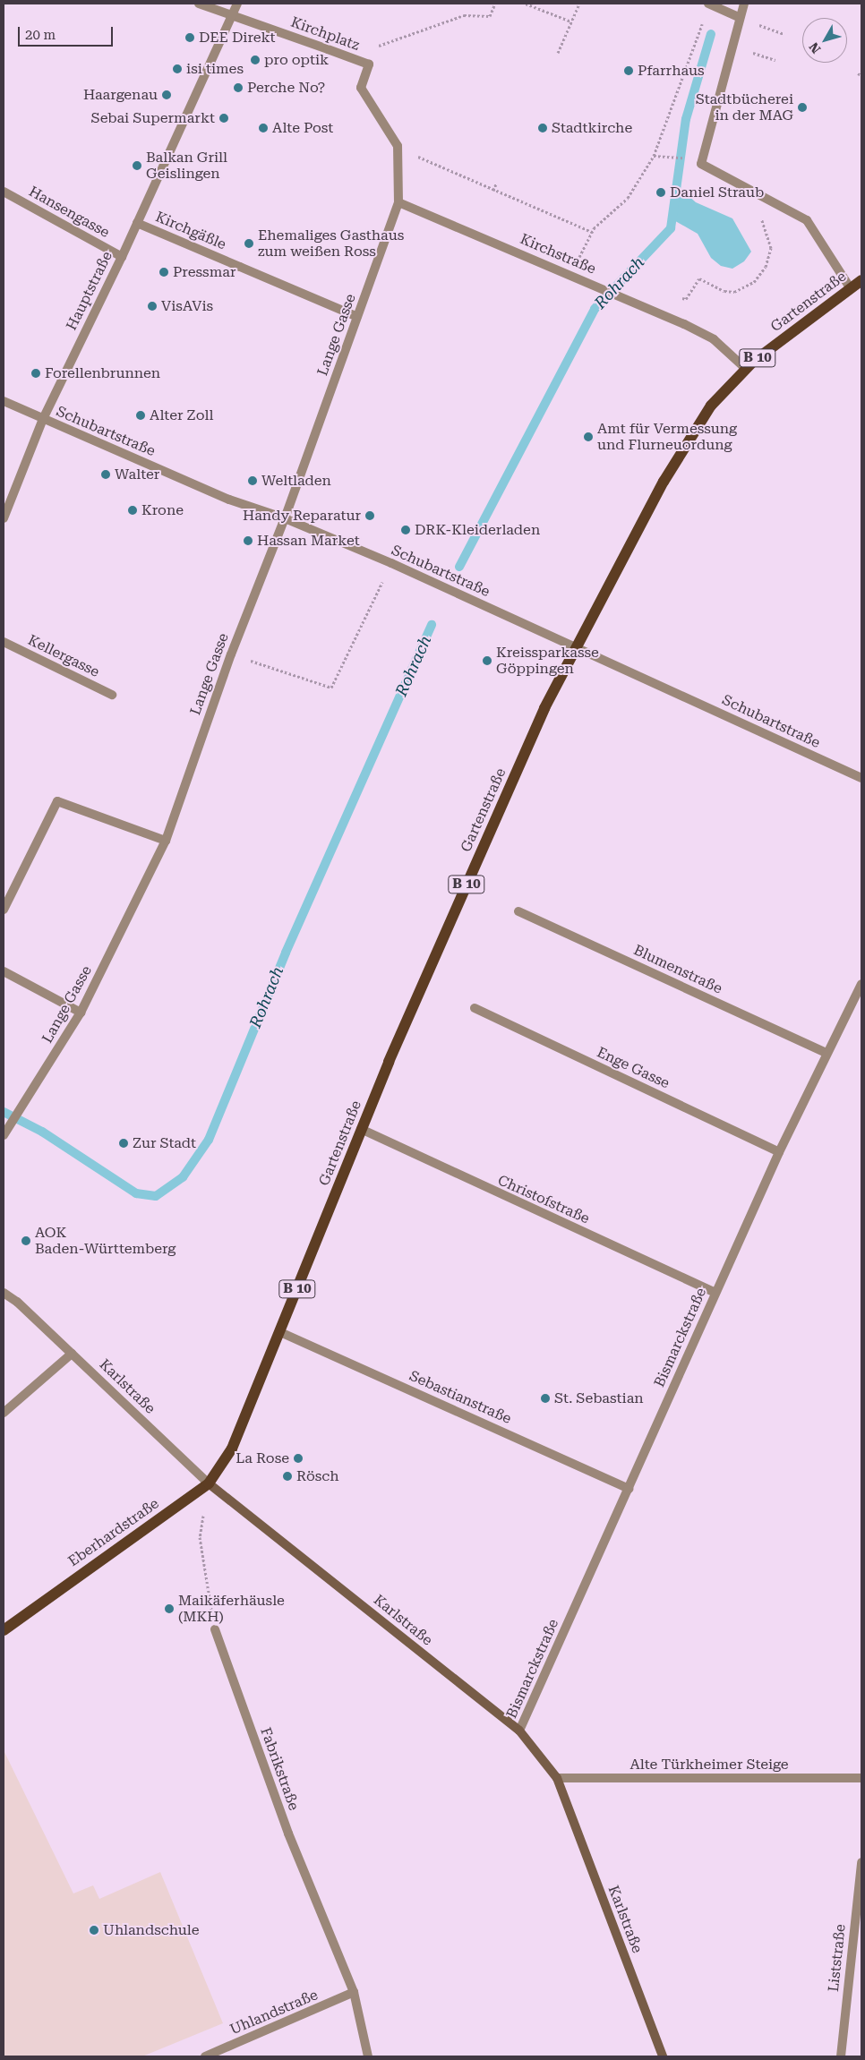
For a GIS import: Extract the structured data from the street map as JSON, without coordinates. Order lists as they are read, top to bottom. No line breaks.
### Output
{"streets":{"main road":["Gartenstraße","B 10","Karlstraße","Eberhardstraße"],"street":["Kirchplatz","Hansengasse","Kirchgäßle","Kirchstraße","Hauptstraße","Lange Gasse","Schubartstraße","Kellergasse","Blumenstraße","Enge Gasse","Christofstraße","Bismarckstraße","Sebastianstraße","Alte Türkheimer Steige","Fabrikstraße","Liststraße","Uhlandstraße"]},"crossings":[["Kirchplatz","Hauptstraße"],["Hansengasse","Hauptstraße"],["Kirchgäßle","Hauptstraße"],["Kirchgäßle","Lange Gasse"],["Kirchstraße","Gartenstraße"],["Kirchstraße","Lange Gasse"],["Hauptstraße","Schubartstraße"],["Gartenstraße","Schubartstraße"],["Gartenstraße","Christofstraße"],["Gartenstraße","Sebastianstraße"],["Gartenstraße","Eberhardstraße"],["Lange Gasse","Schubartstraße"],["Blumenstraße","Bismarckstraße"],["Enge Gasse","Bismarckstraße"],["Christofstraße","Bismarckstraße"],["Bismarckstraße","Karlstraße"],["Bismarckstraße","Sebastianstraße"],["Karlstraße","Eberhardstraße"],["Karlstraße","Alte Türkheimer Steige"],["Fabrikstraße","Uhlandstraße"]],"water":["Rohrach"],"places":["DEE Direkt","pro optik","isi times","Pfarrhaus","Perche No?","Haargenau","Stadtbücherei in der MAG","Sebai Supermarkt","Alte Post","Stadtkirche","Balkan Grill Geislingen","Daniel Straub","Ehemaliges Gasthaus zum weißen Ross","Pressmar","VisAVis","Forellenbrunnen","Alter Zoll","Amt für Vermessung und Flurneuordung","Walter","Weltladen","Krone","Handy Reparatur","DRK-Kleiderladen","Hassan Market","Kreissparkasse Göppingen","Zur Stadt","AOK Baden-Württemberg","St. Sebastian","La Rose","Rösch","Maikäferhäusle (MKH)","Uhlandschule"],"scale_bar":"20 m","north":"bottom left"}
